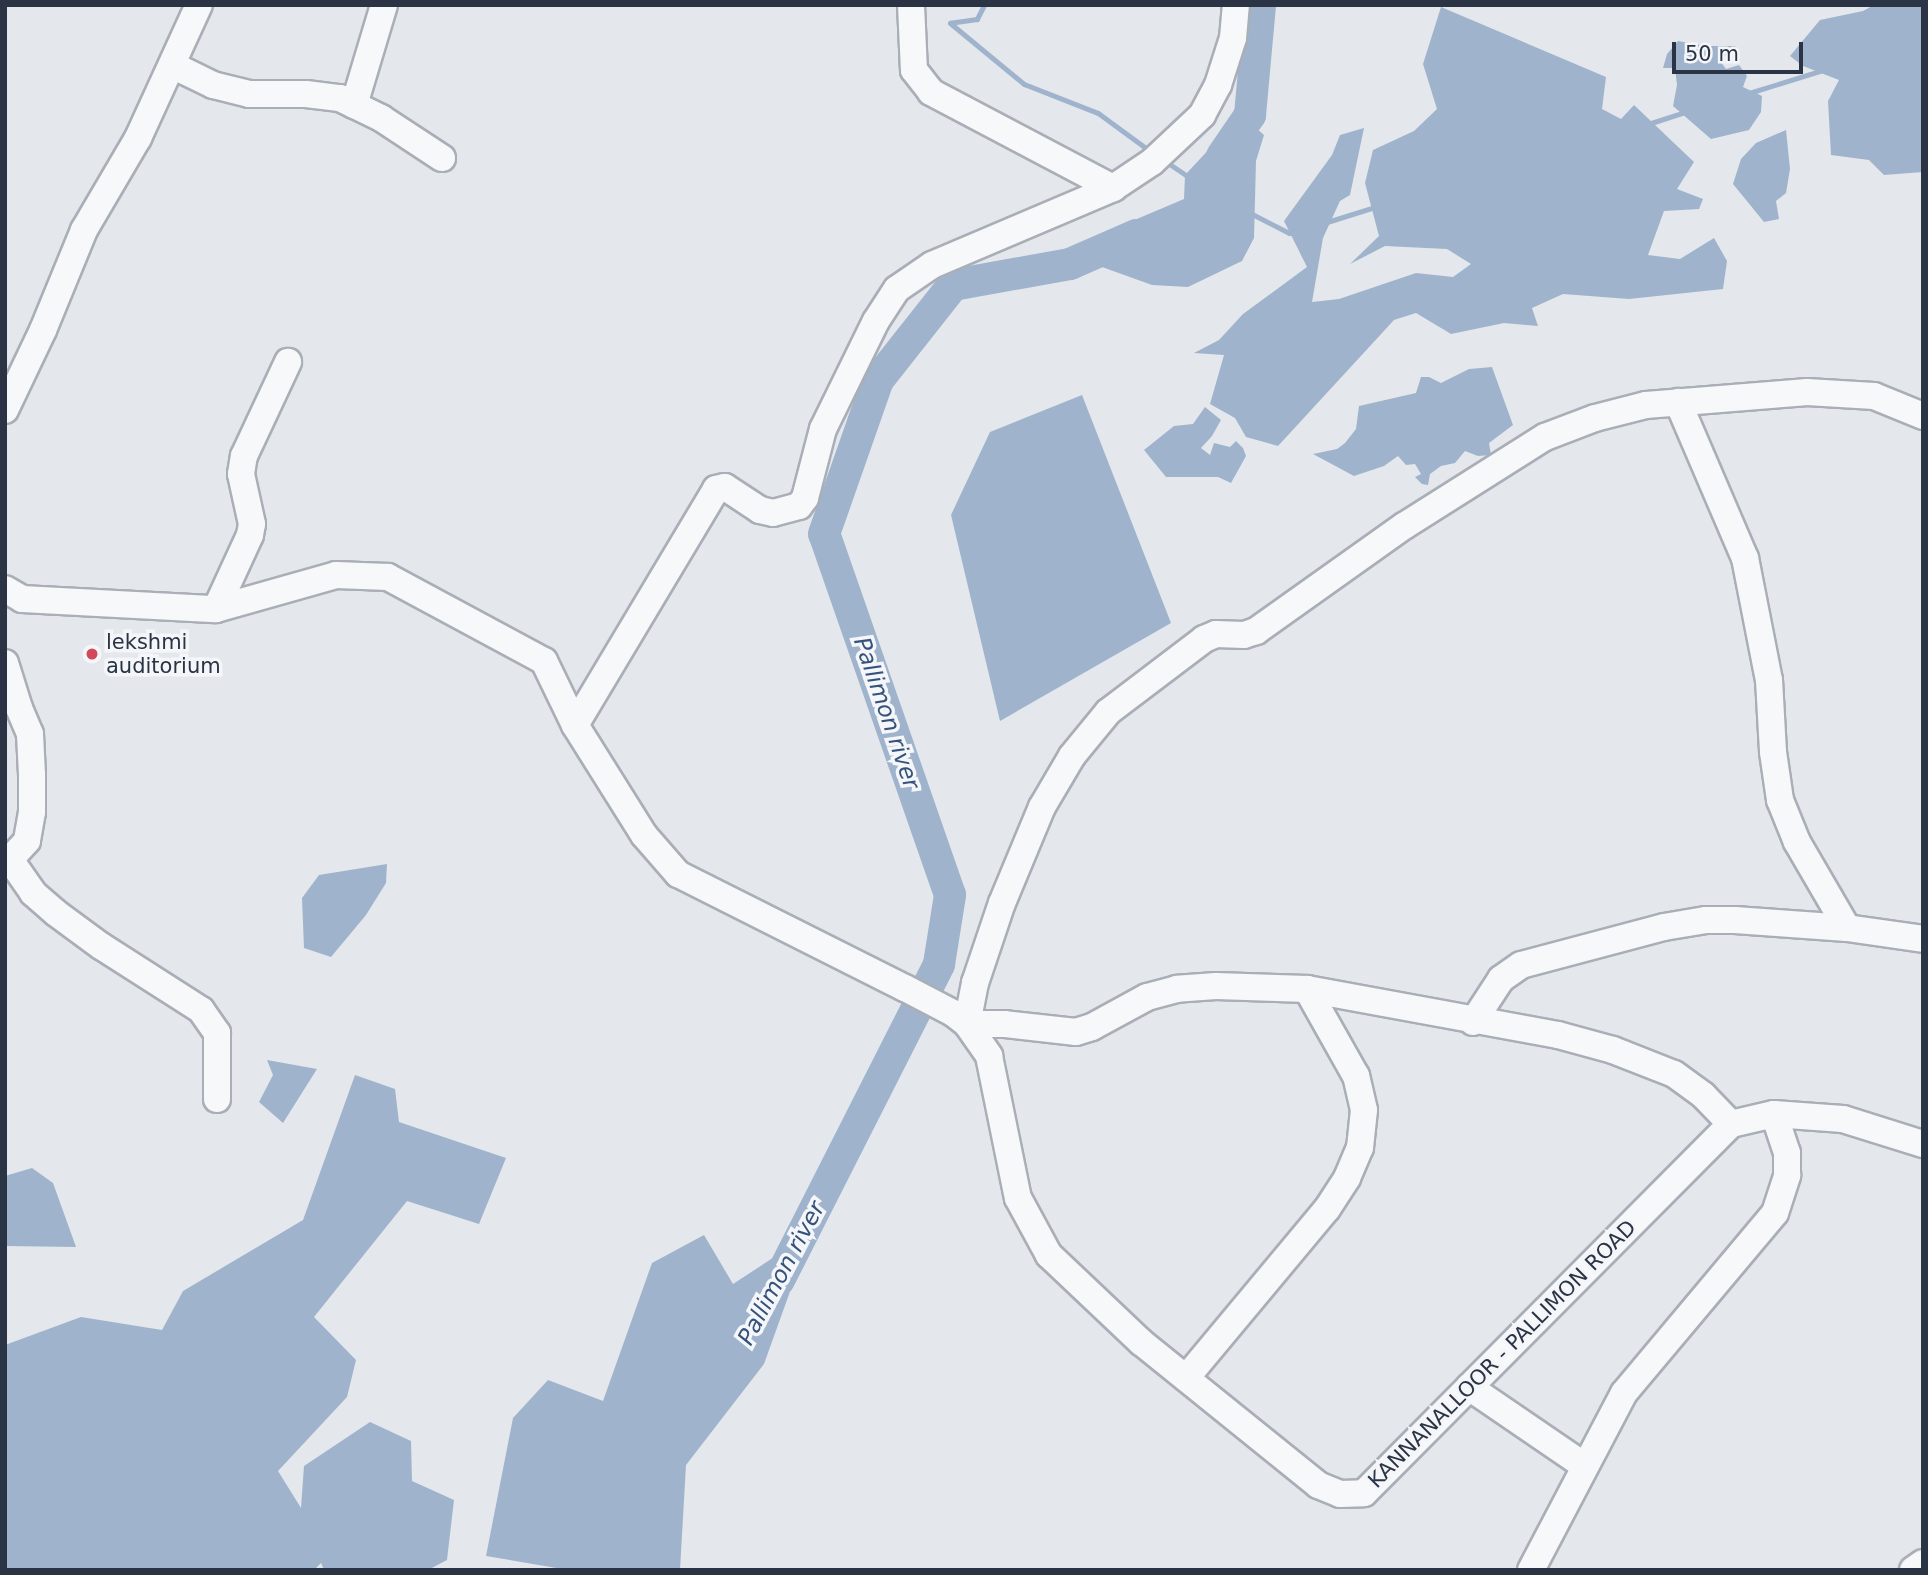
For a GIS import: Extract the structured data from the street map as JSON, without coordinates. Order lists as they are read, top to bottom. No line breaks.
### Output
{"streets":{"street":["KANNANALLOOR - PALLIMON ROAD"]},"water":["Pallimon river"],"places":["lekshmi auditorium"],"scale_bar":"50 m"}
